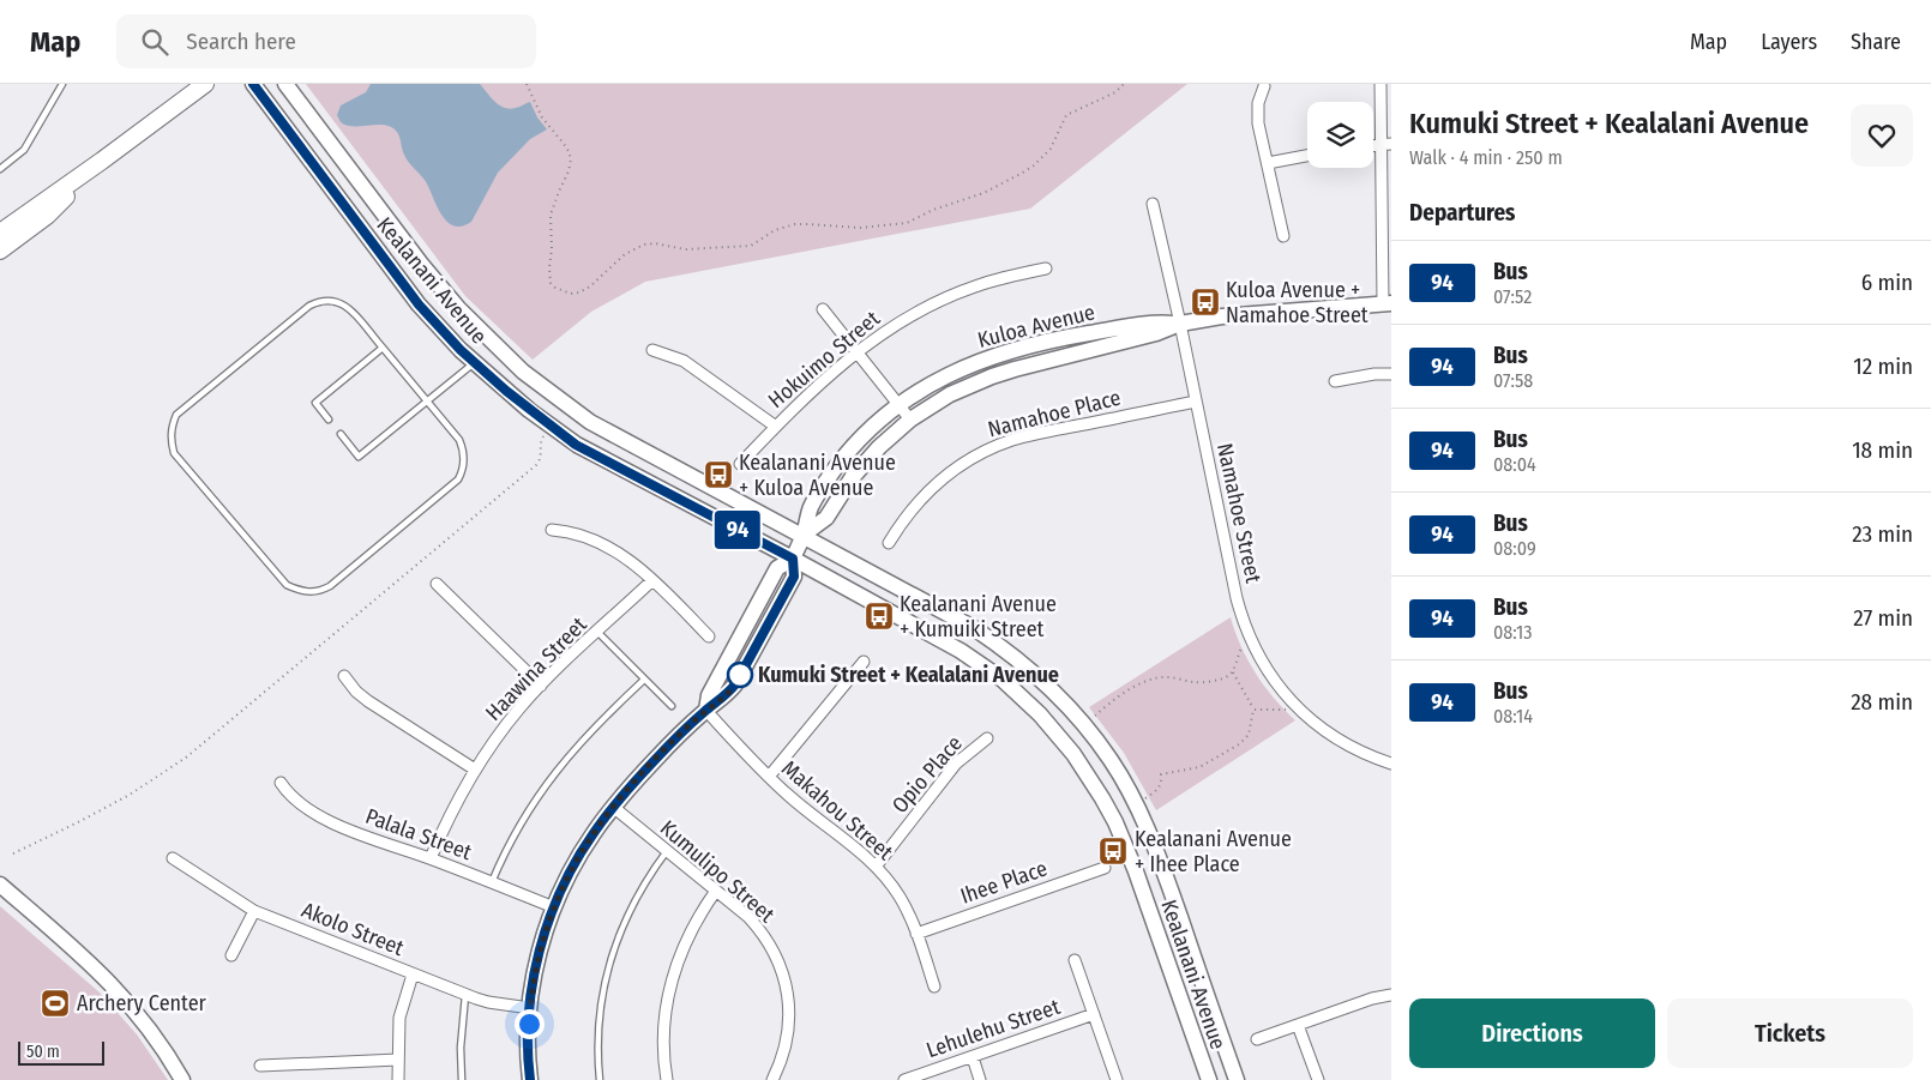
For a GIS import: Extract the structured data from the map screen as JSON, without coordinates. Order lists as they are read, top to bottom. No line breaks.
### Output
{"streets":{"street":["Kealanani Avenue","Kuloa Avenue","Hokuimo Street","Namahoe Place","Namahoe Street","Haawina Street","Opio Place","Makahou Street","Palala Street","Kumulipo Street","Ihee Place","Akolo Street","Lehulehu Street"]},"crossings":[["Kealanani Avenue","Kuloa Avenue"],["Kuloa Avenue","Namahoe Street"],["Kuloa Avenue","Makahou Street"],["Kuloa Avenue","Palala Street"],["Kuloa Avenue","Kumulipo Street"],["Kuloa Avenue","Akolo Street"],["Namahoe Place","Namahoe Street"],["Haawina Street","Palala Street"],["Opio Place","Makahou Street"],["Makahou Street","Ihee Place"]],"places":{"bus stop":["Kuloa Avenue + Namahoe Street","Kealanani Avenue + Kuloa Avenue","Kealanani Avenue + Kumuiki Street","Kealanani Avenue + Ihee Place"],"other":["Kumuki Street + Kealalani Avenue"],"sports":["Archery Center"]},"lines":["bus line 94"],"scale_bar":"50 m","page":{"header":"Map","search":"Search here","nav":["Map","Layers","Share"],"on_map":"94","heading":[["Kumuki Street + Kealalani Avenue","Walk · 4 min · 250 m"],"Departures"],"list":[{"mark":"94","name":"Bus","note":"07:52","value":"6 min"},{"mark":"94","name":"Bus","note":"07:58","value":"12 min"},{"mark":"94","name":"Bus","note":"08:04","value":"18 min"},{"mark":"94","name":"Bus","note":"08:09","value":"23 min"},{"mark":"94","name":"Bus","note":"08:13","value":"27 min"},{"mark":"94","name":"Bus","note":"08:14","value":"28 min"}],"buttons":["Directions","Tickets"],"scale":"50 m"}}
